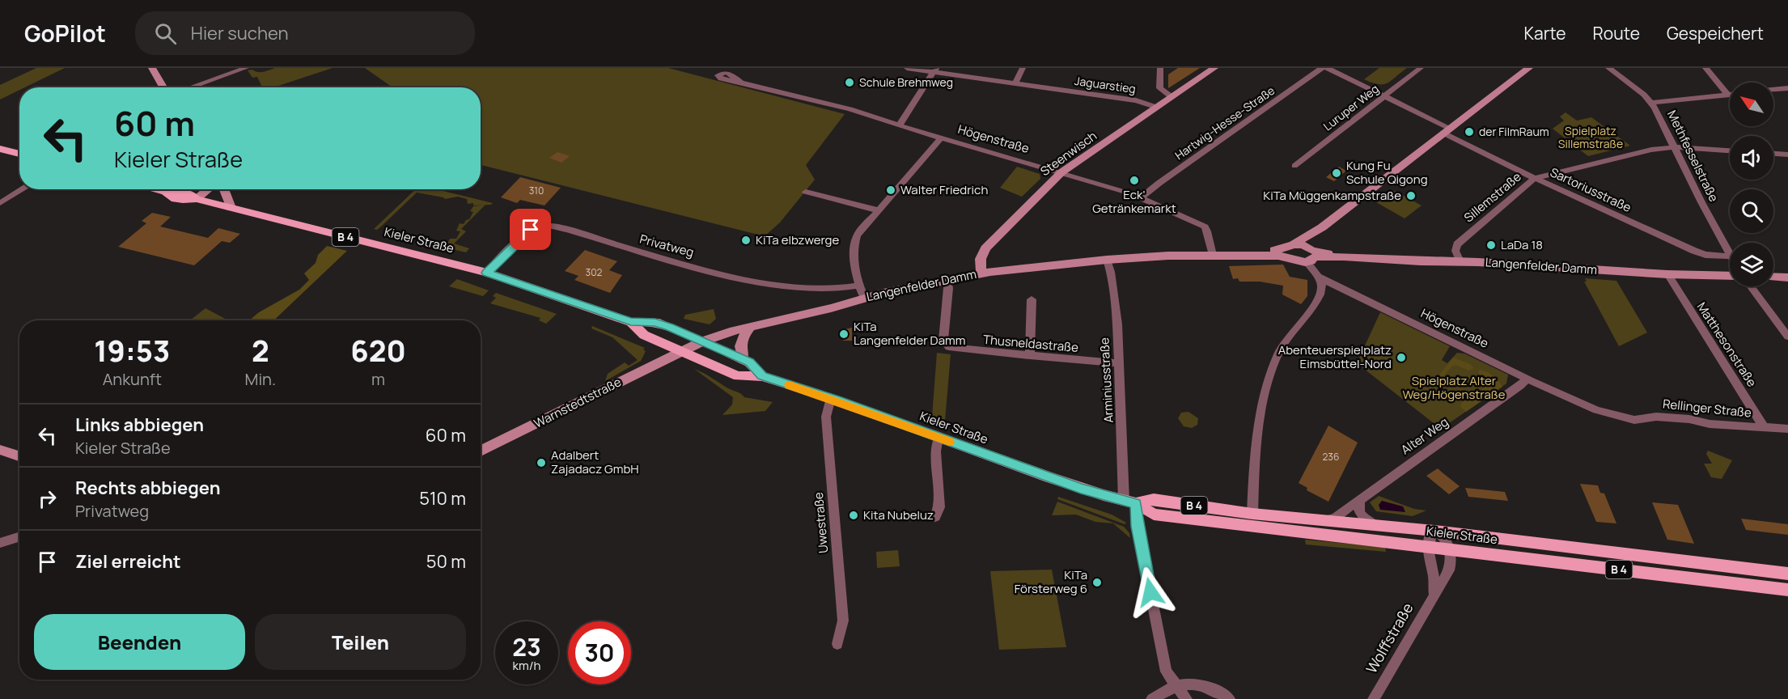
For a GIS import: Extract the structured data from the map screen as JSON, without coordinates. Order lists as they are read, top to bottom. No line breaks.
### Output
{"streets":{"main road":["B 4","Kieler Straße"],"street":["Jaguarstieg","Luruper Weg","Hartwig-Hesse-Straße","Högenstraße","Steenwisch","Methfesselstraße","Sartoriusstraße","Sillemstraße","Privatweg","Langenfelder Damm","Thusneldastraße","Matthesonstraße","Arminiusstraße","Warnstedtstraße","Rellinger Straße","Alter Weg","Uwestraße","Wolffstraße"]},"crossings":[["Jaguarstieg","Steenwisch"],["Luruper Weg","Sartoriusstraße"],["Hartwig-Hesse-Straße","Högenstraße"],["Högenstraße","Steenwisch"],["Högenstraße","Langenfelder Damm"],["Högenstraße","Rellinger Straße"],["Högenstraße","Alter Weg"],["Steenwisch","Langenfelder Damm"],["Methfesselstraße","Sillemstraße"],["Sartoriusstraße","Sillemstraße"],["Sillemstraße","Langenfelder Damm"],["Kieler Straße","Privatweg"],["Kieler Straße","Langenfelder Damm"],["Kieler Straße","Arminiusstraße"],["Kieler Straße","Warnstedtstraße"],["Kieler Straße","Alter Weg"],["Kieler Straße","Uwestraße"],["Kieler Straße","Wolffstraße"],["Langenfelder Damm","Thusneldastraße"],["Langenfelder Damm","Matthesonstraße"],["Langenfelder Damm","Arminiusstraße"],["Langenfelder Damm","Warnstedtstraße"],["Thusneldastraße","Arminiusstraße"],["Matthesonstraße","Rellinger Straße"]],"parks":["Spielplatz Sillemstraße","Spielplatz Alter Weg/Högenstraße"],"places":["Schule Brehmweg","der FilmRaum","Kung Fu Schule Qigong","Eck' Getränkemarkt","Walter Friedrich","KiTa Müggenkampstraße","KiTa elbzwerge","LaDa 18","KiTa Langenfelder Damm","Abenteuerspielplatz Eimsbüttel-Nord","Adalbert Zajadacz GmbH","Kita Nubeluz","KiTa Försterweg 6"],"house_numbers":["310","302","236"],"north":"top left","page":{"header":"GoPilot","search":"Hier suchen","nav":["Karte","Route","Gespeichert"],"turn":["60 m","Kieler Straße"],"eta":["19:53","Ankunft","2","Min.","620","m"],"list":[{"name":"Links abbiegen","note":"Kieler Straße","value":"60 m"},{"name":"Rechts abbiegen","note":"Privatweg","value":"510 m"},{"name":"Ziel erreicht","value":"50 m"}],"buttons":["Beenden","Teilen"],"speed":"23 km/h","limit":"30"}}
